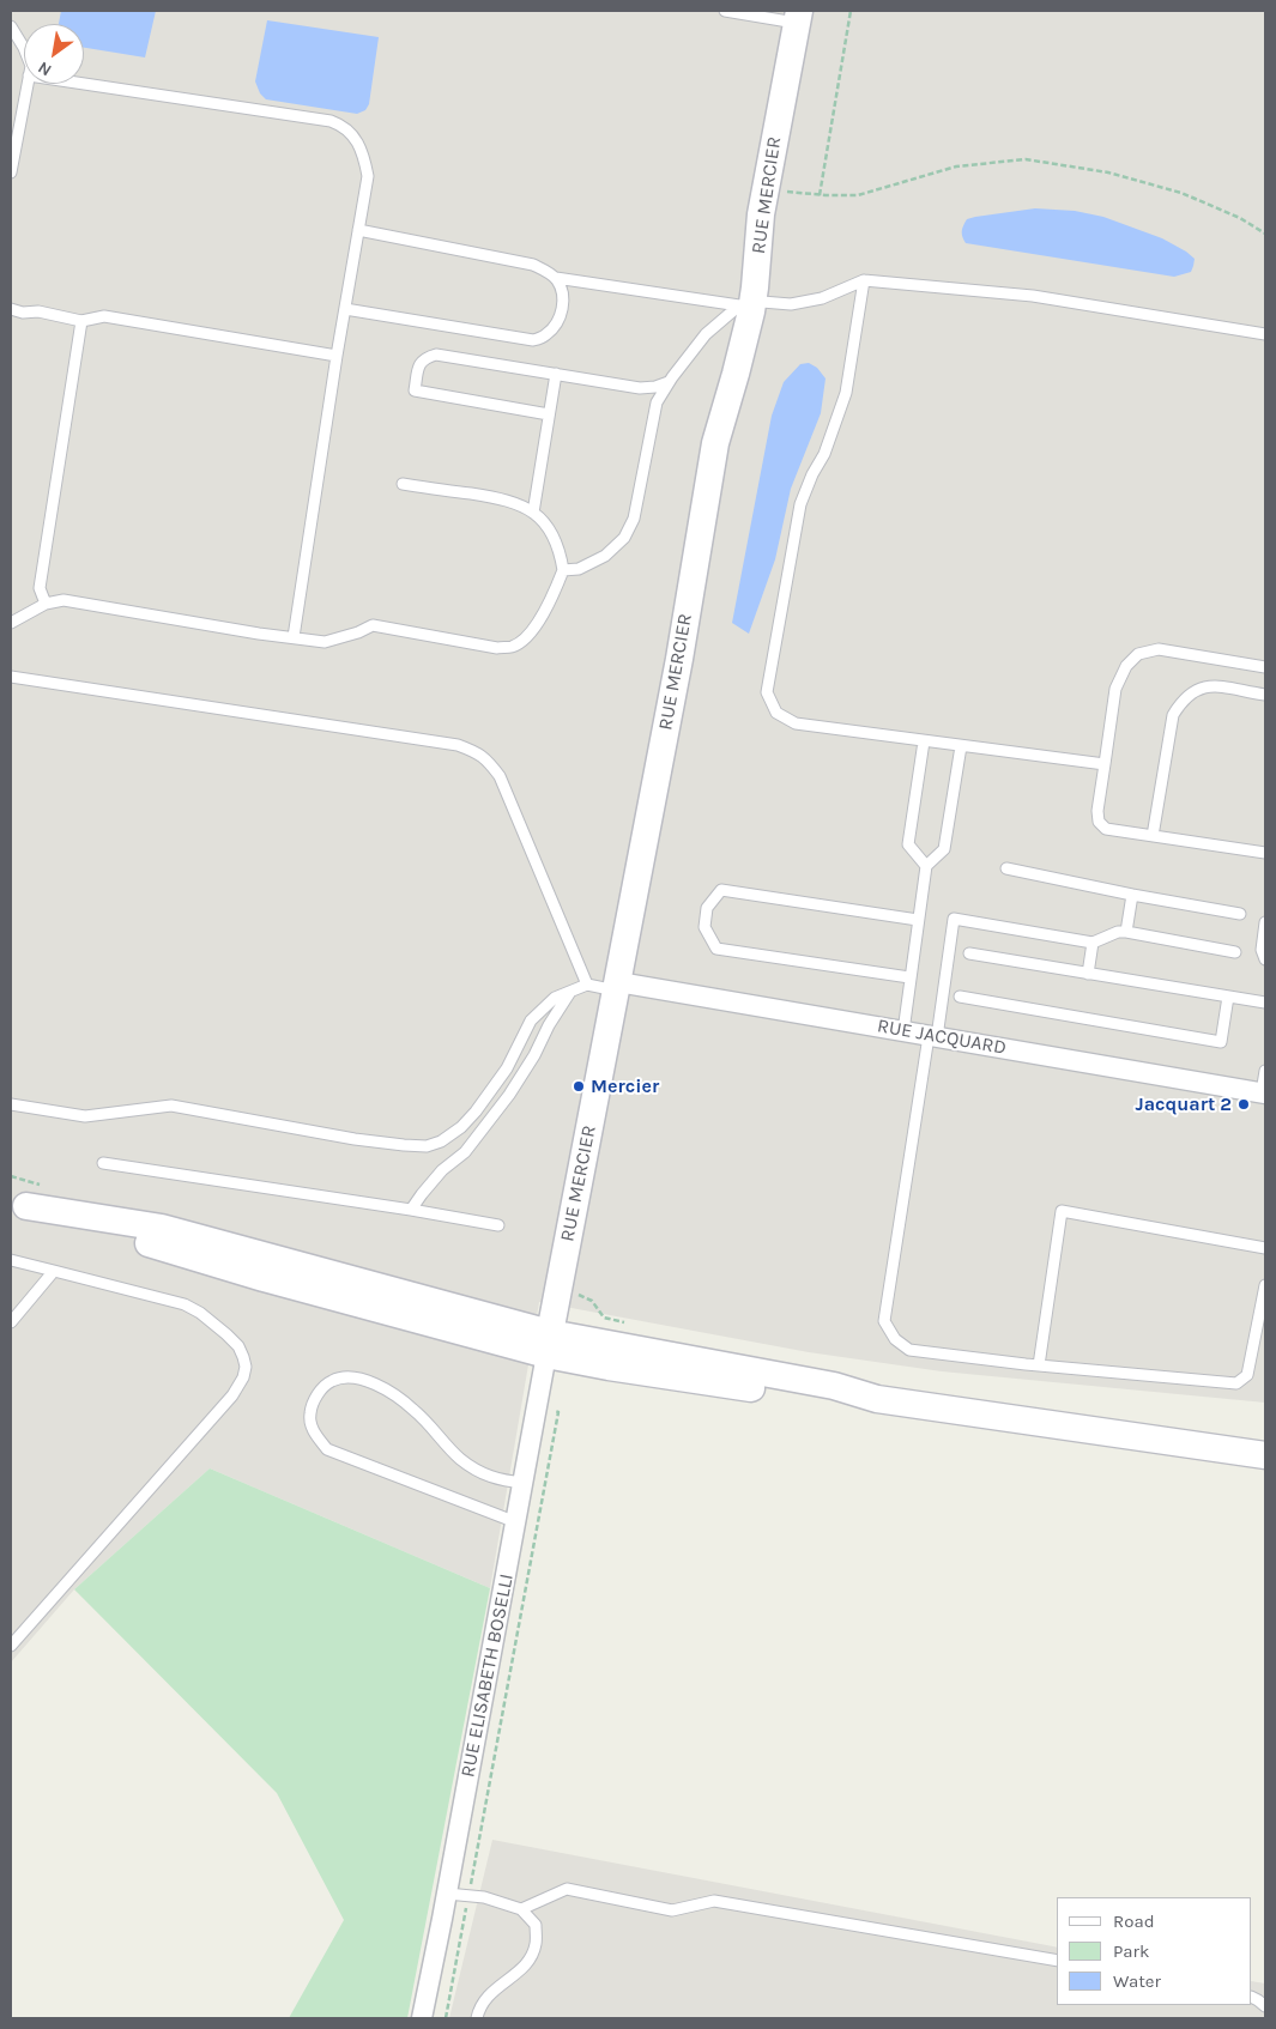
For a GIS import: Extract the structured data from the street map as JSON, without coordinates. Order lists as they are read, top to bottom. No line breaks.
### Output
{"streets":{"street":["RUE MERCIER","RUE JACQUARD","RUE ELISABETH BOSELLI"]},"crossings":[["RUE MERCIER","RUE JACQUARD"],["RUE MERCIER","RUE ELISABETH BOSELLI"]],"places":["Mercier","Jacquart 2"],"legend":["Road","Park","Water"],"north":"bottom left"}
